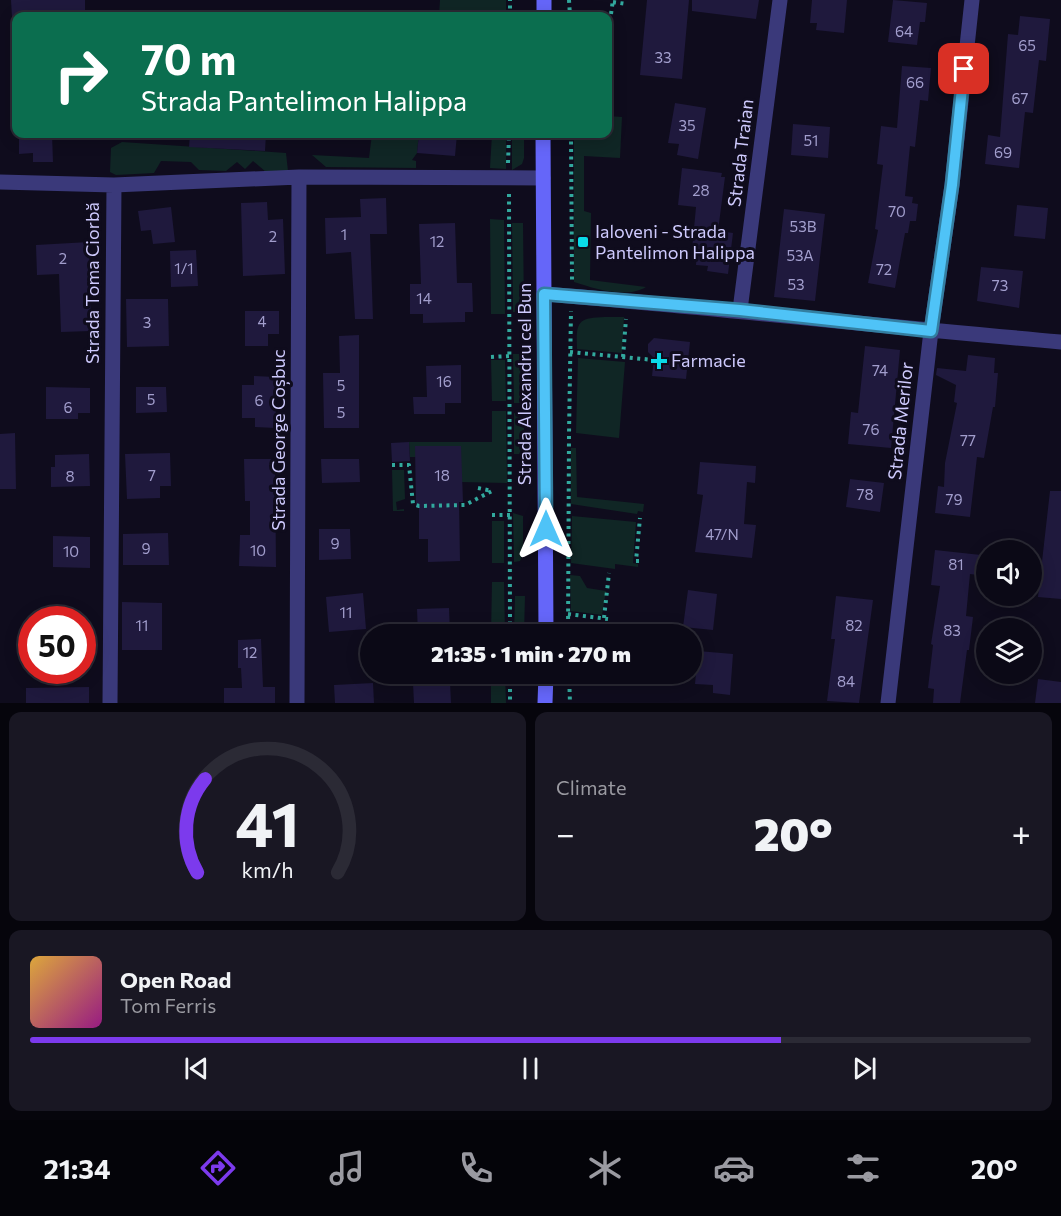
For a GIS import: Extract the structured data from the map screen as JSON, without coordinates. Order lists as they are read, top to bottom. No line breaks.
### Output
{"streets":{"main road":["Strada Alexandru cel Bun"],"street":["Strada Traian","Strada Toma Ciorbă","Strada Merilor","Strada George Coșbuc"]},"crossings":[["Strada Toma Ciorbă","Strada Alexandru cel Bun"],["Strada Toma Ciorbă","Strada George Coșbuc"]],"places":{"transit":["Ialoveni - Strada Pantelimon Halippa"],"health":["Farmacie"]},"house_numbers":["64","65","33","66","67","35","51","69","28","70","53B","1","2","12","53A","2","1/1","72","53","73","14","4","3","74","16","5","5","6","6","5","76","77","7","18","8","78","79","47/N","9","9","10","10","81","11","11","82","83","12","84"],"page":{"turn":["70 m","Strada Pantelimon Halippa"],"limit":"50","trip":"21:35 · 1 min · 270 m","tile":"Climate","heat":["−","20°","+"],"song":["Open Road","Tom Ferris"],"tabs":["21:34","20°"],"gauge":["41","km/h"]}}
